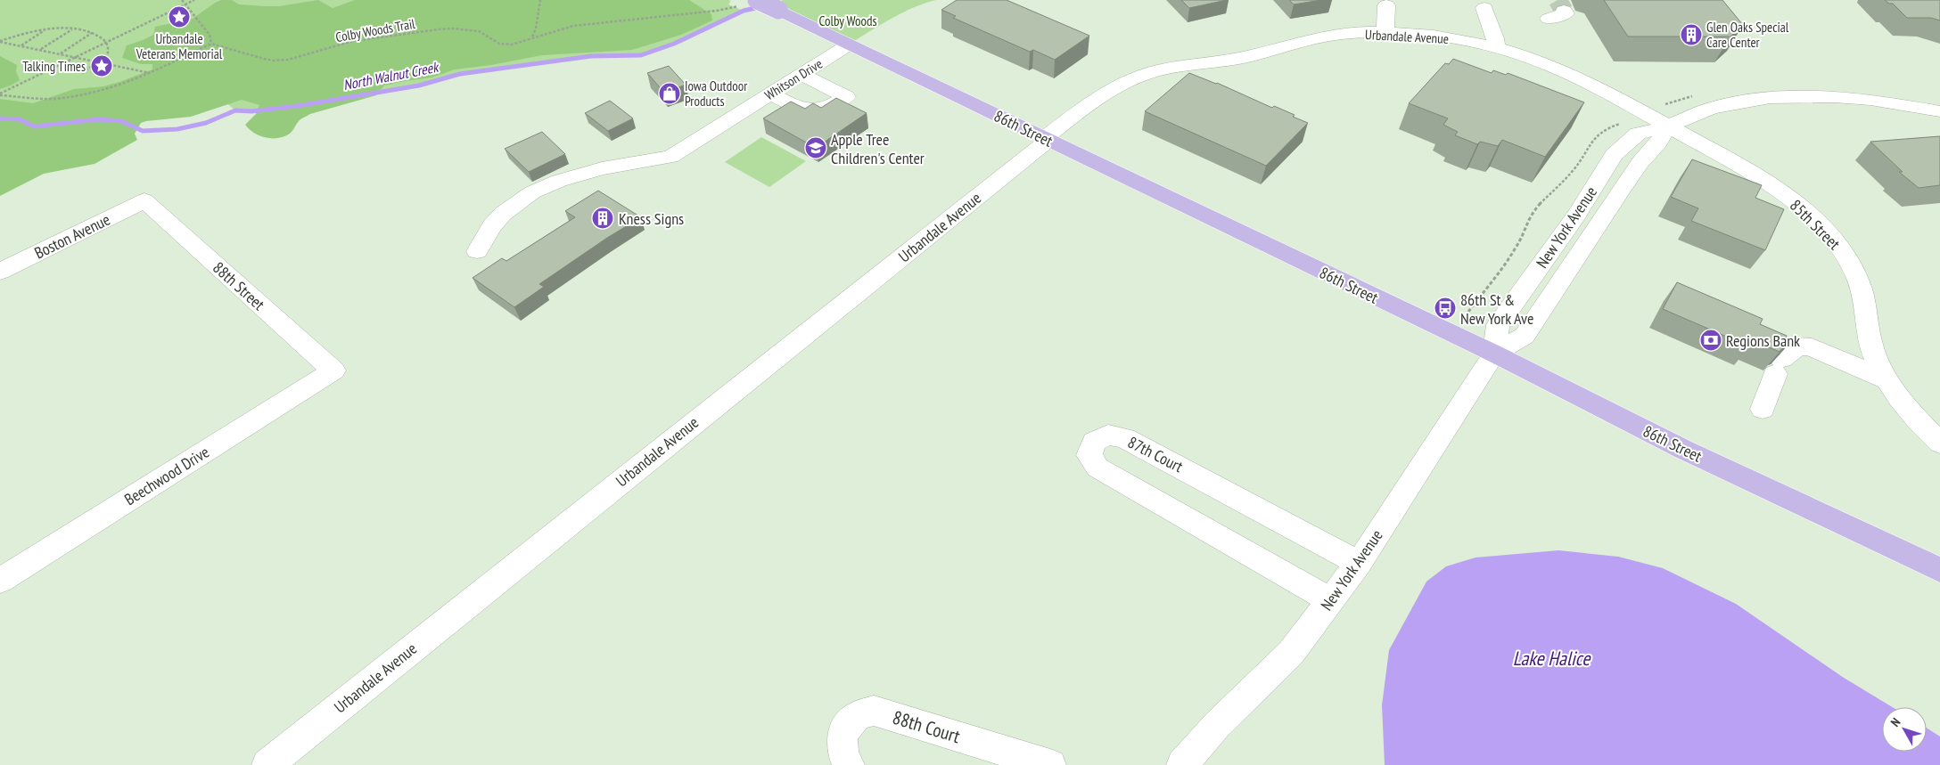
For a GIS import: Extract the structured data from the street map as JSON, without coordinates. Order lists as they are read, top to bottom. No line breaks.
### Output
{"streets":{"main road":["86th Street"],"street":["Urbandale Avenue","Whitson Drive","85th Street","New York Avenue","Boston Avenue","88th Street","87th Court","Beechwood Drive","88th Court"],"path":["Colby Woods Trail"]},"crossings":[["Colby Woods Trail","86th Street"],["Urbandale Avenue","86th Street"],["Urbandale Avenue","85th Street"],["Urbandale Avenue","New York Avenue"],["Whitson Drive","86th Street"],["86th Street","New York Avenue"],["85th Street","New York Avenue"],["New York Avenue","87th Court"],["Boston Avenue","88th Street"],["88th Street","Beechwood Drive"]],"water":["North Walnut Creek","Lake Halice"],"parks":["Colby Woods"],"places":{"place":["Urbandale Veterans Memorial","Talking Times"],"building":["Glen Oaks Special Care Center","Kness Signs"],"shop":["Iowa Outdoor Products"],"school or university":["Apple Tree Children's Center"],"bus stop":["86th St & New York Ave"],"bank":["Regions Bank"]},"north":"top left"}
